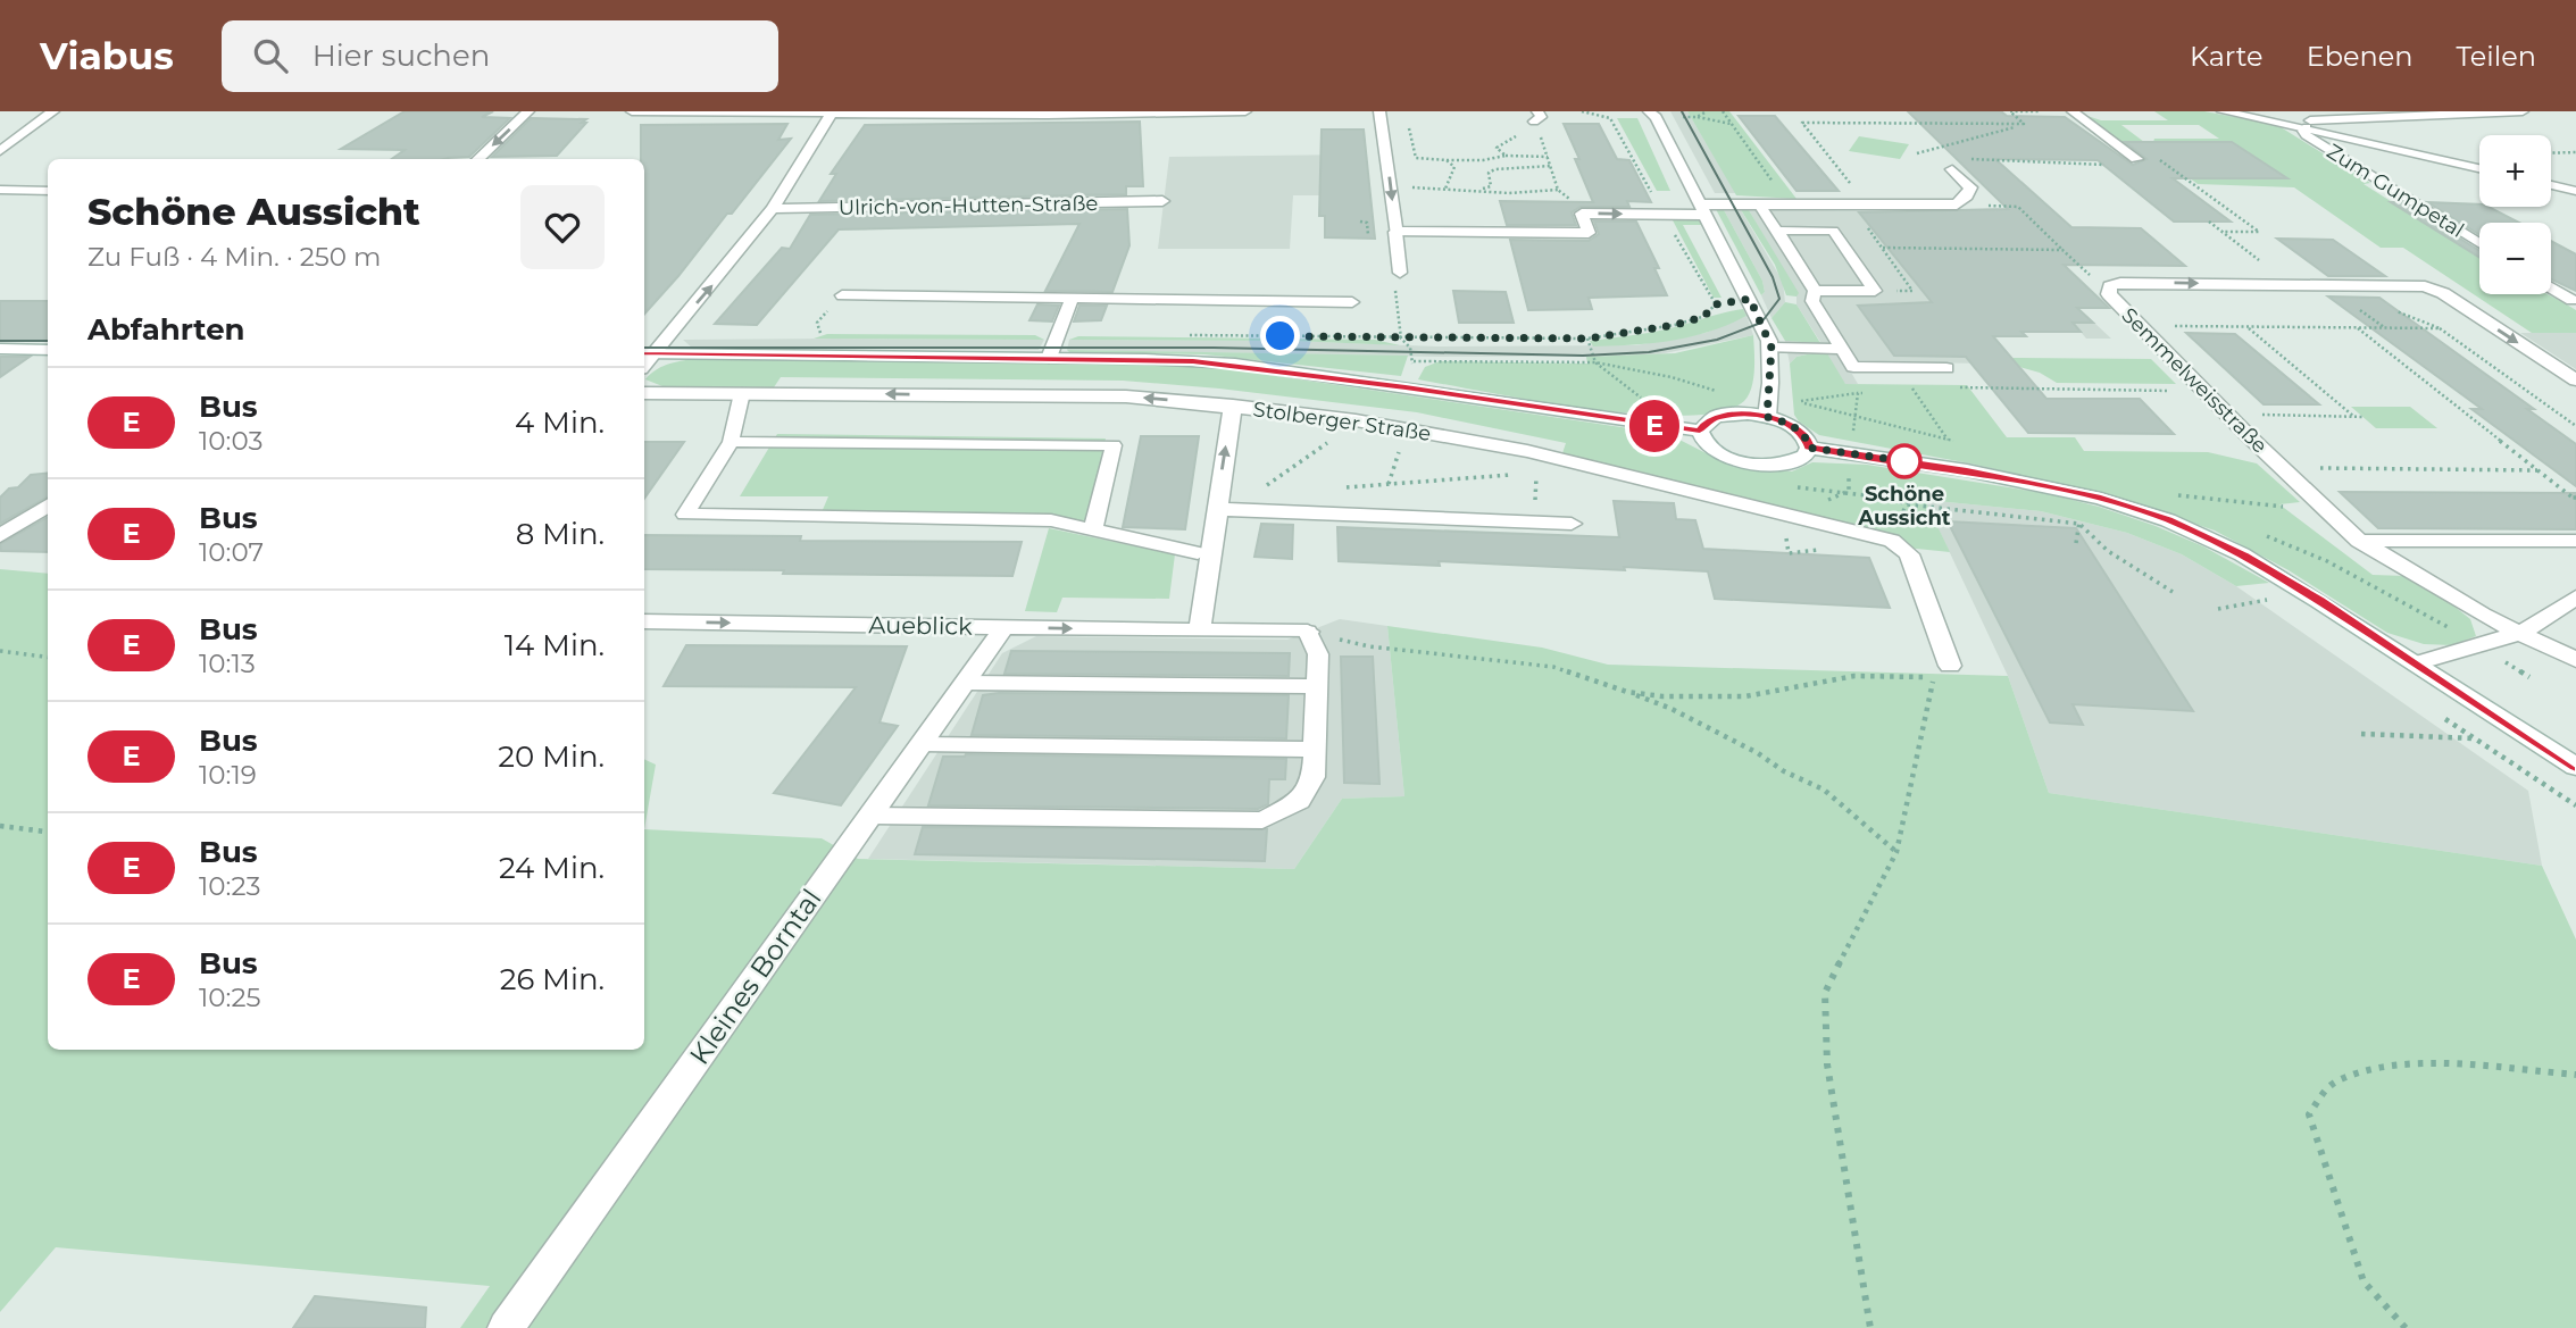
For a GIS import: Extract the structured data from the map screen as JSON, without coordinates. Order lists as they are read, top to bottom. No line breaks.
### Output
{"streets":{"street":["Zum Gumpetal","Ulrich-von-Hutten-Straße","Semmelweisstraße","Stolberger Straße","Aueblick","Kleines Borntal"]},"crossings":[["Aueblick","Kleines Borntal"]],"one_way":["Aueblick"],"places":["Schöne Aussicht"],"lines":["bus line E"],"page":{"header":"Viabus","search":"Hier suchen","nav":["Karte","Ebenen","Teilen"],"on_map":"E","map_buttons":["+","−"],"heading":[["Schöne Aussicht","Zu Fuß · 4 Min. · 250 m"],"Abfahrten"],"list":[{"mark":"E","name":"Bus","note":"10:03","value":"4 Min."},{"mark":"E","name":"Bus","note":"10:07","value":"8 Min."},{"mark":"E","name":"Bus","note":"10:13","value":"14 Min."},{"mark":"E","name":"Bus","note":"10:19","value":"20 Min."},{"mark":"E","name":"Bus","note":"10:23","value":"24 Min."},{"mark":"E","name":"Bus","note":"10:25","value":"26 Min."}]}}
